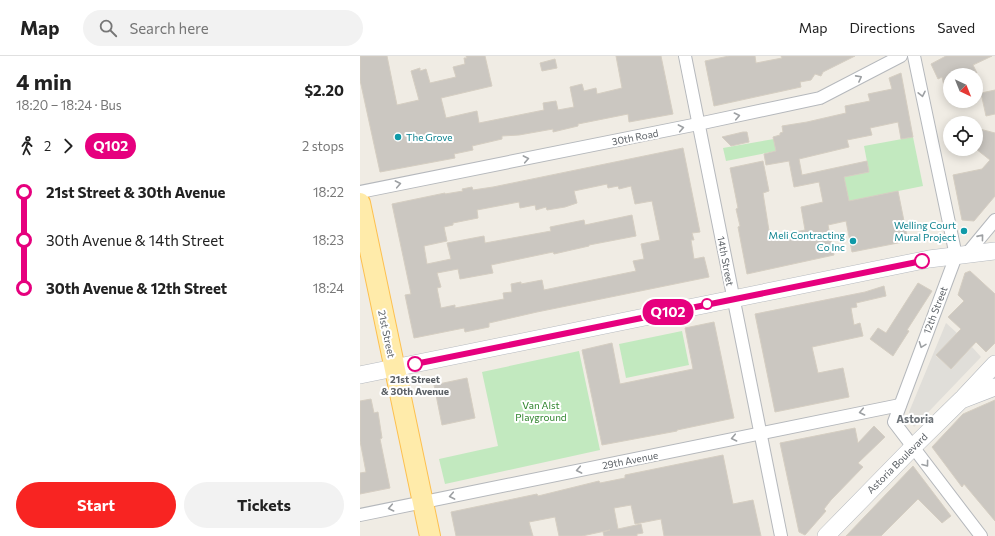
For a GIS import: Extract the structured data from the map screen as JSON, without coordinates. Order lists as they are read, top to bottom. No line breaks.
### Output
{"streets":{"main road":["21st Street"],"street":["30th Road","14th Street","12th Street","29th Avenue","Astoria Boulevard"]},"crossings":[["30th Road","14th Street"],["14th Street","29th Avenue"],["12th Street","29th Avenue"],["12th Street","Astoria Boulevard"],["21st Street","29th Avenue"]],"one_way":["30th Road","12th Street","29th Avenue"],"districts":["Astoria"],"parks":["Van Alst Playground"],"places":["The Grove","Welling Court Mural Project","Meli Contracting Co Inc","21st Street & 30th Avenue"],"lines":["bus line Q102"],"north":"bottom right","page":{"header":"Map","search":"Search here","nav":["Map","Directions","Saved"],"heading":["4 min","18:20 – 18:24 · Bus","$2.20"],"on_map":"Q102","legs":["2","Q102","2 stops"],"list":[{"name":"21st Street & 30th Avenue","value":"18:22"},{"name":"30th Avenue & 14th Street","value":"18:23"},{"name":"30th Avenue & 12th Street","value":"18:24"}],"buttons":["Start","Tickets"]}}
